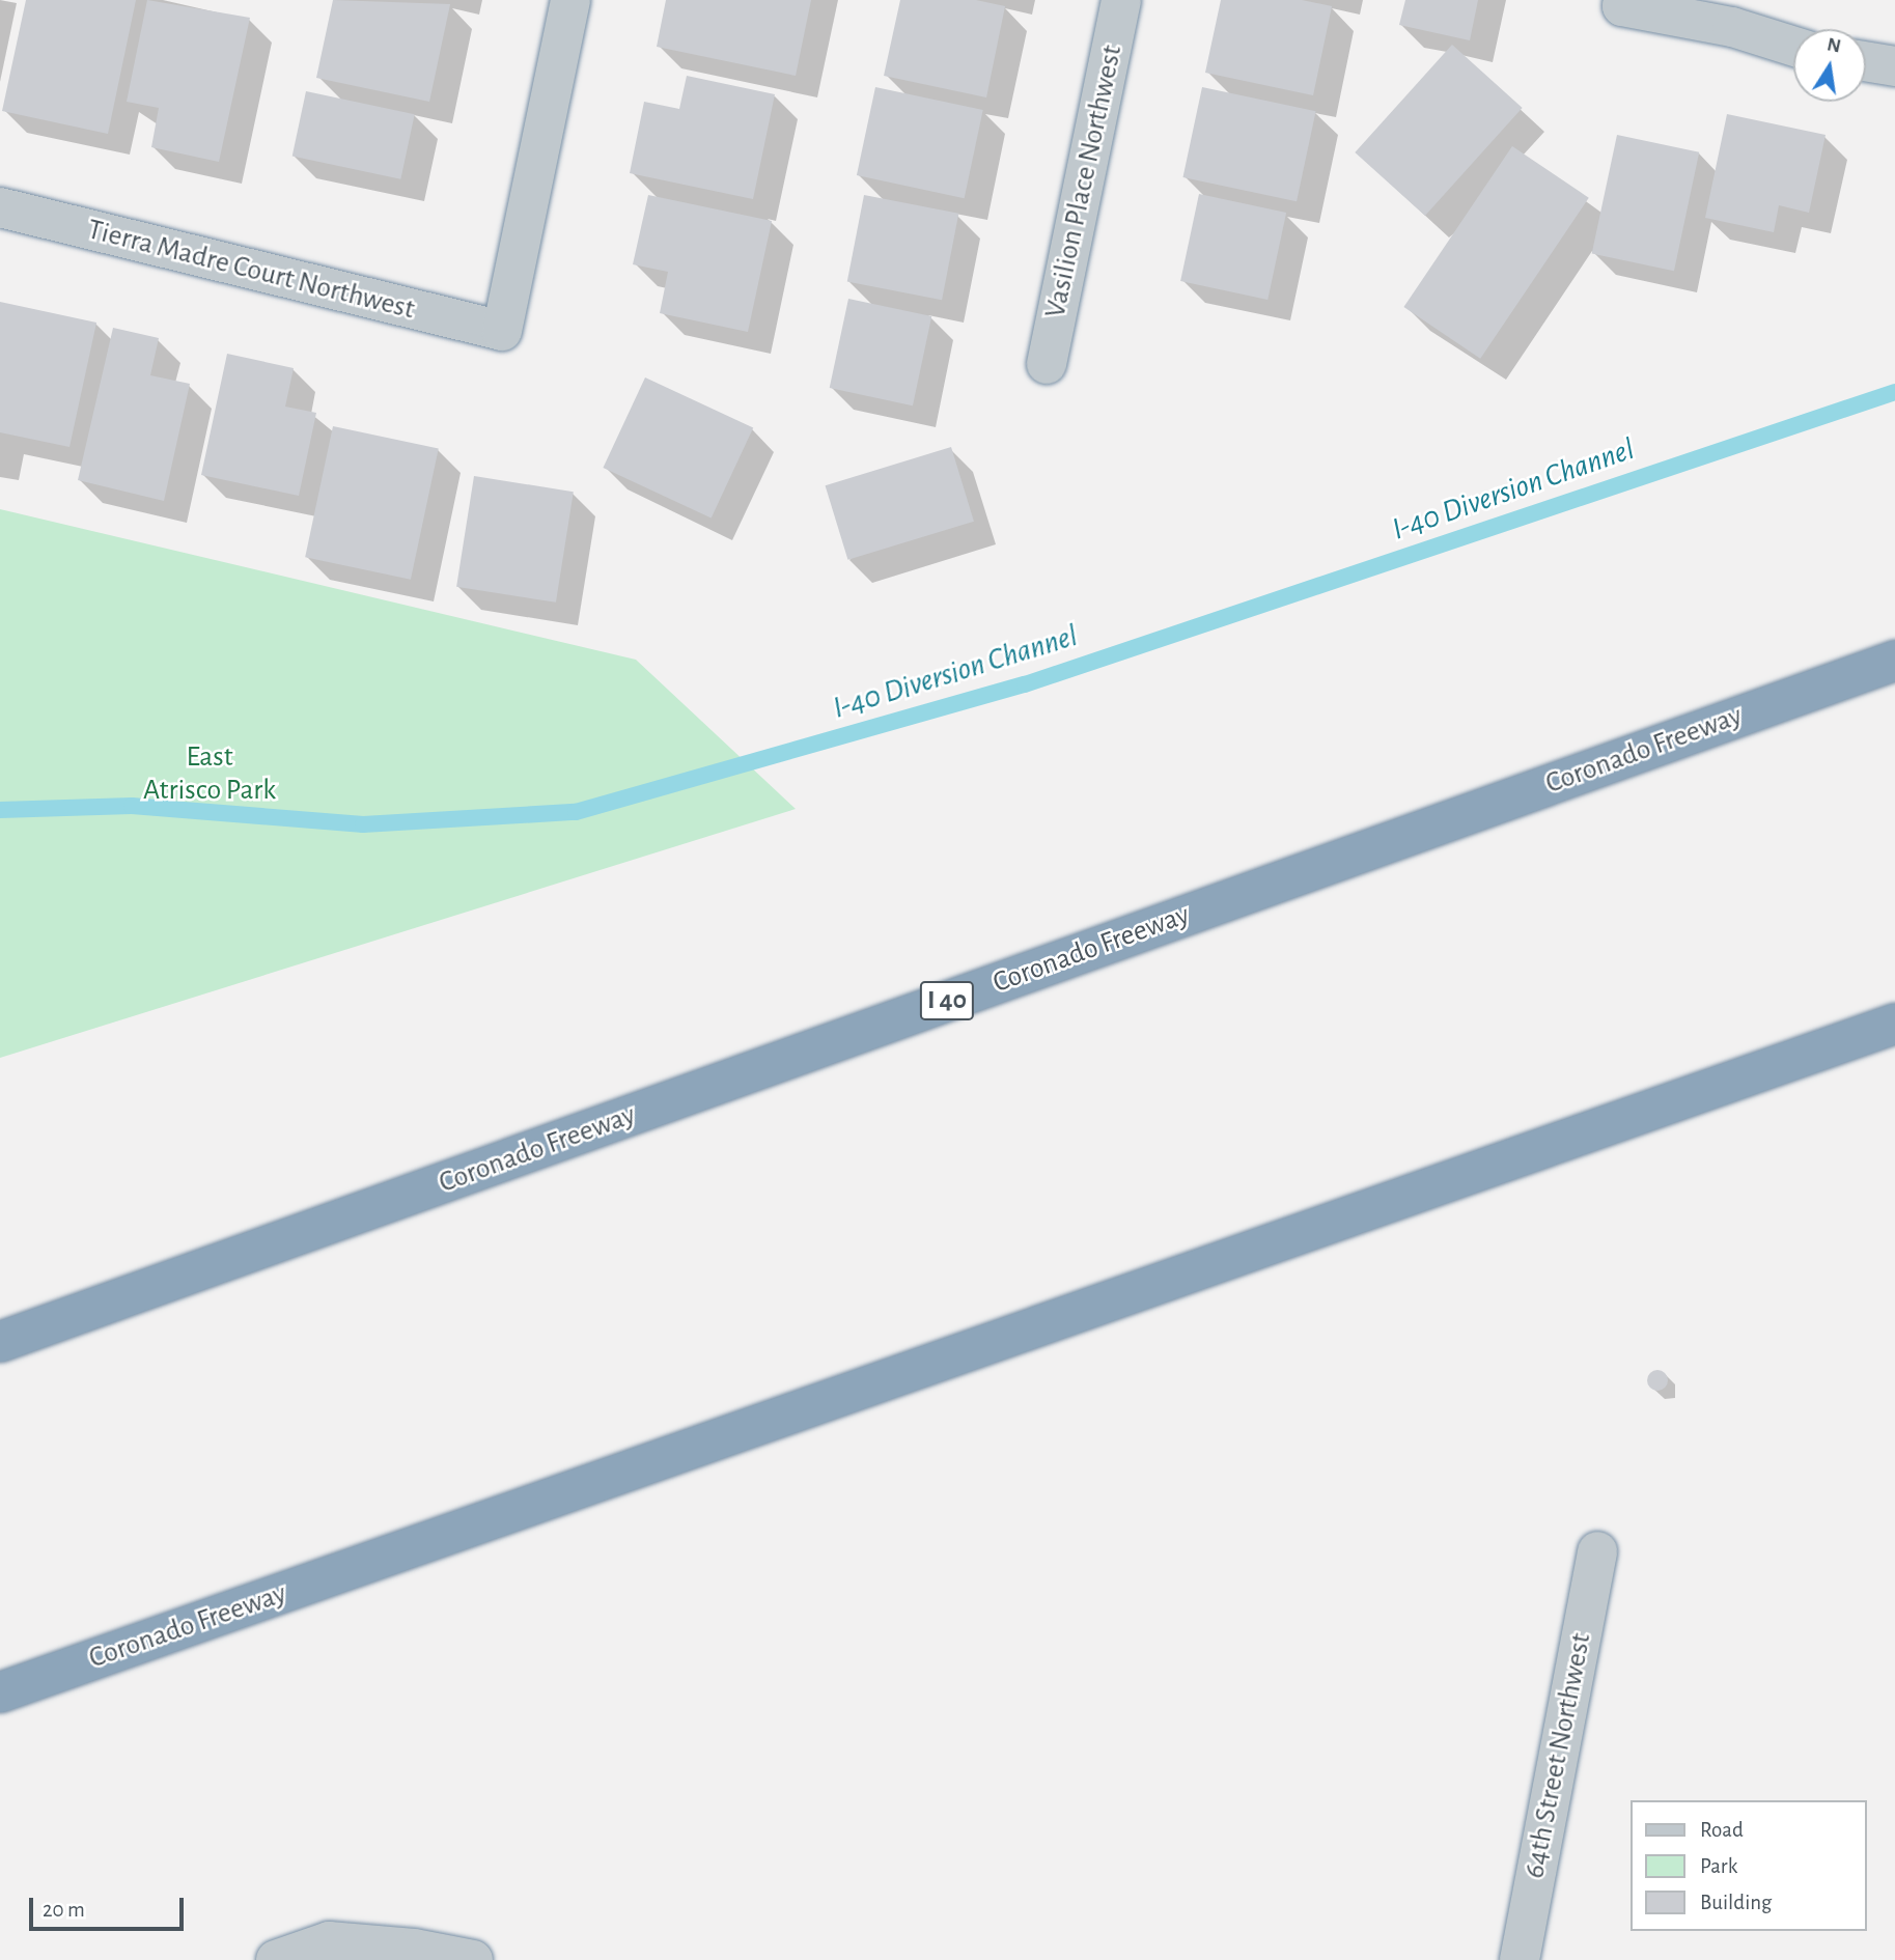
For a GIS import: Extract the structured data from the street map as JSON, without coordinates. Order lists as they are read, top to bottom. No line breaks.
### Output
{"streets":{"highway":["Coronado Freeway","I 40"],"street":["Vasilion Place Northwest","Tierra Madre Court Northwest","64th Street Northwest"]},"water":["I-40 Diversion Channel"],"parks":["East Atrisco Park"],"legend":["Road","Park","Building"],"scale_bar":"20 m","north":"top"}
